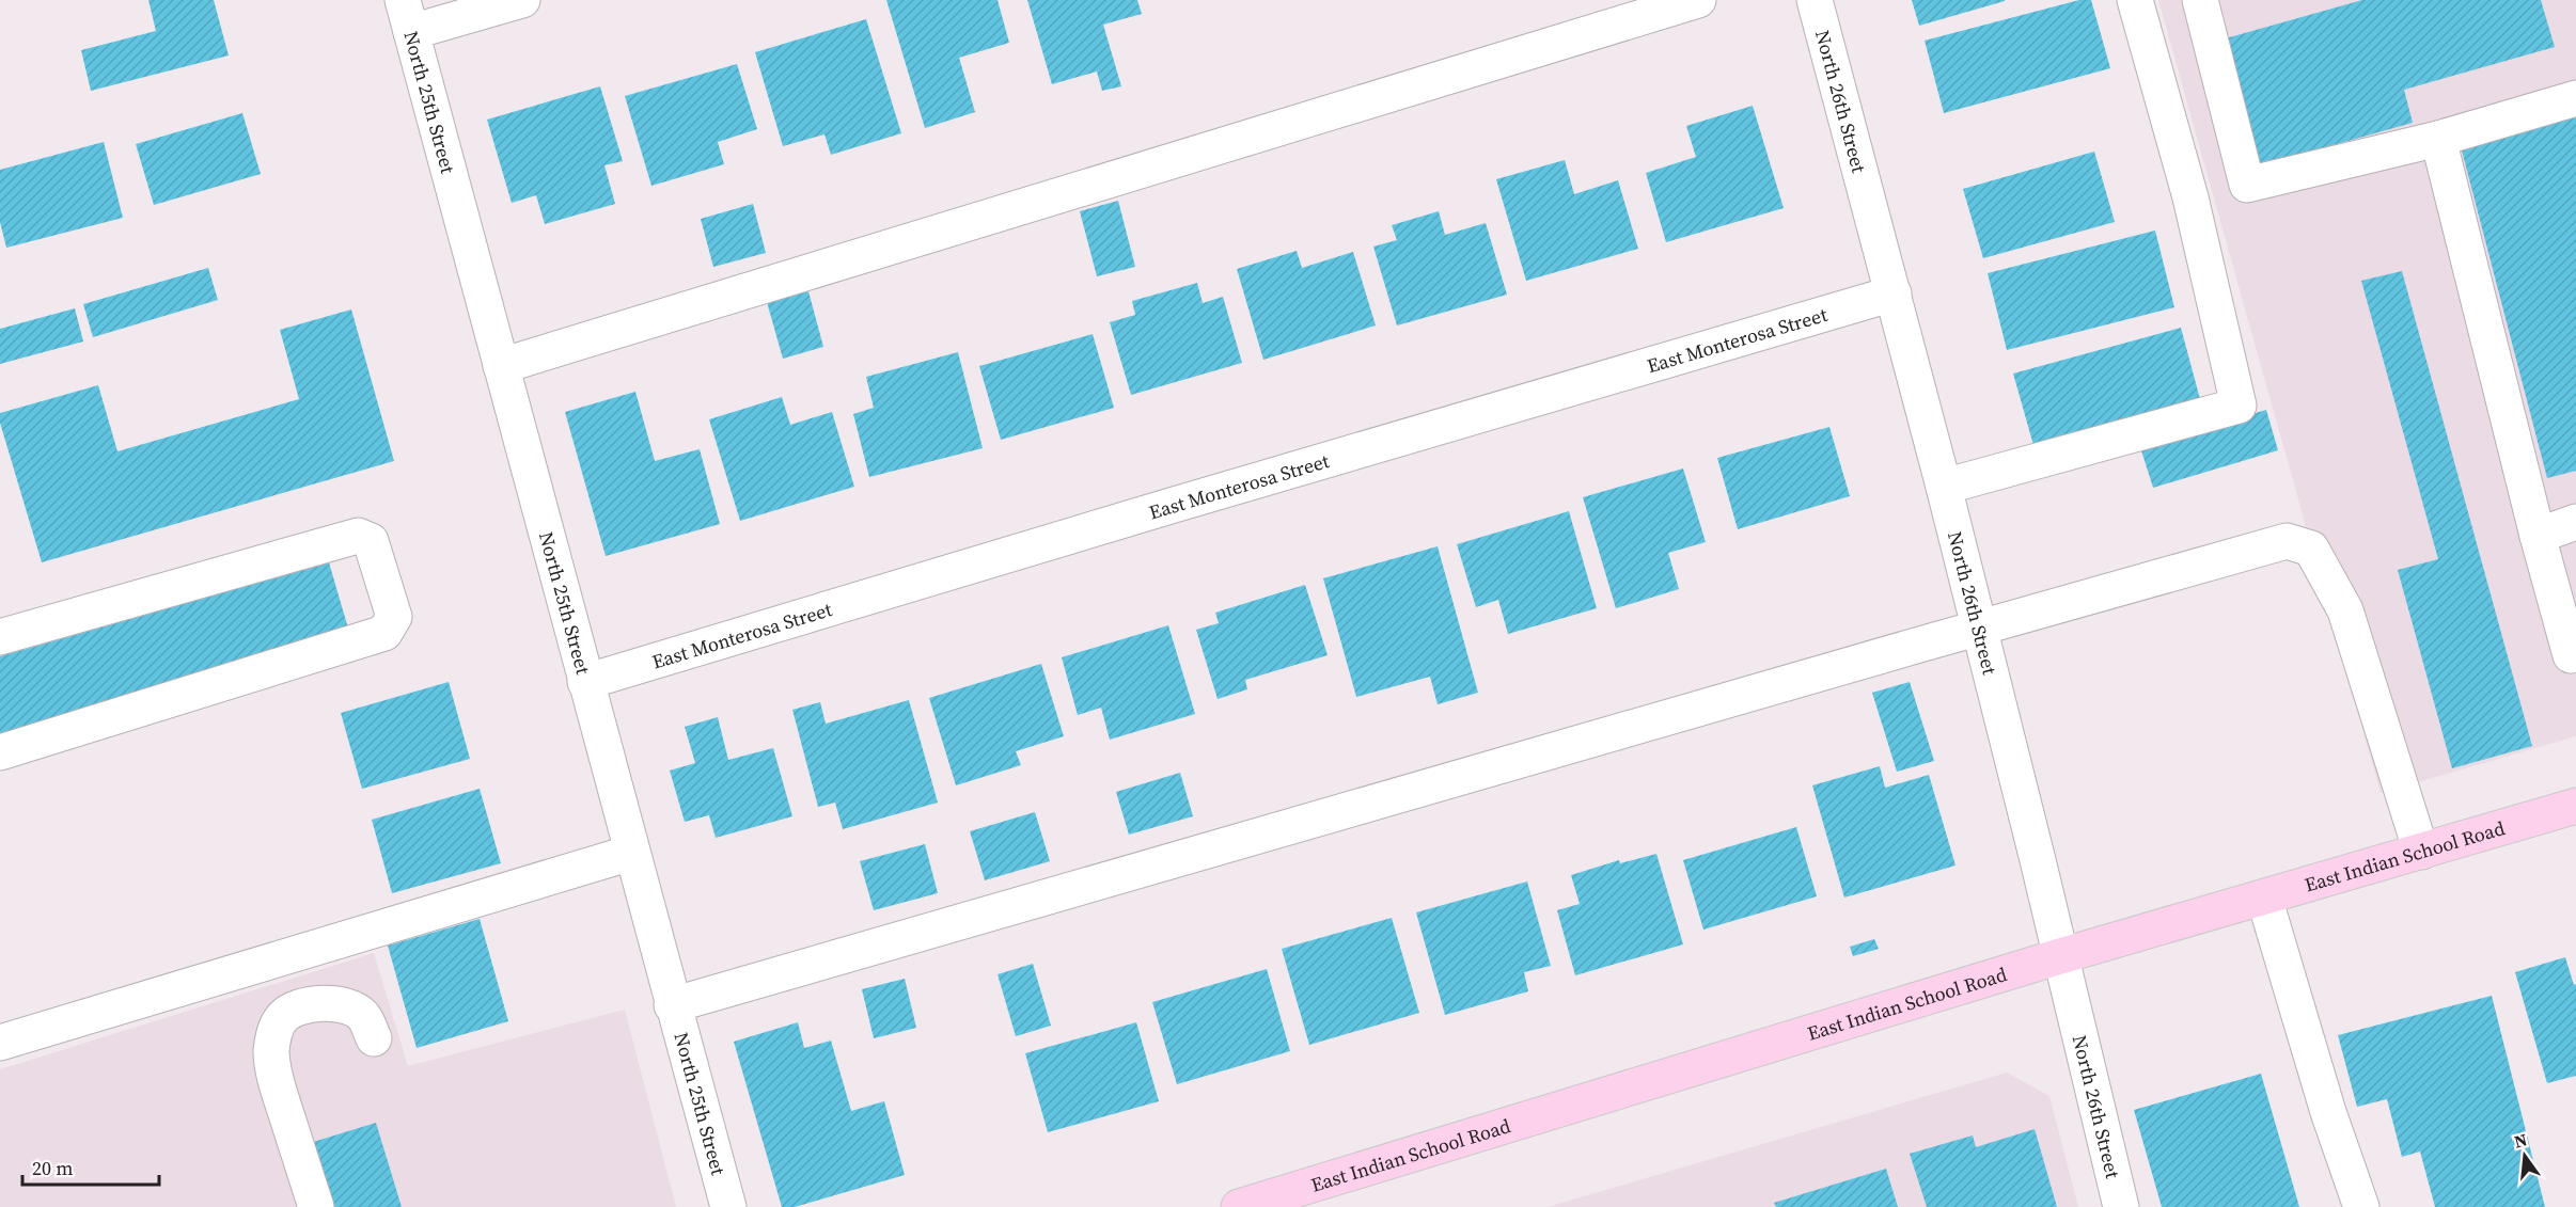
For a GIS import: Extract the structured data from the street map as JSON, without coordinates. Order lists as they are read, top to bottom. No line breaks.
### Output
{"streets":{"main road":["East Indian School Road"],"street":["North 26th Street","North 25th Street","East Monterosa Street"]},"crossings":[["North 26th Street","East Monterosa Street"],["North 26th Street","East Indian School Road"],["North 25th Street","East Monterosa Street"]],"scale_bar":"20 m","north":"top"}
